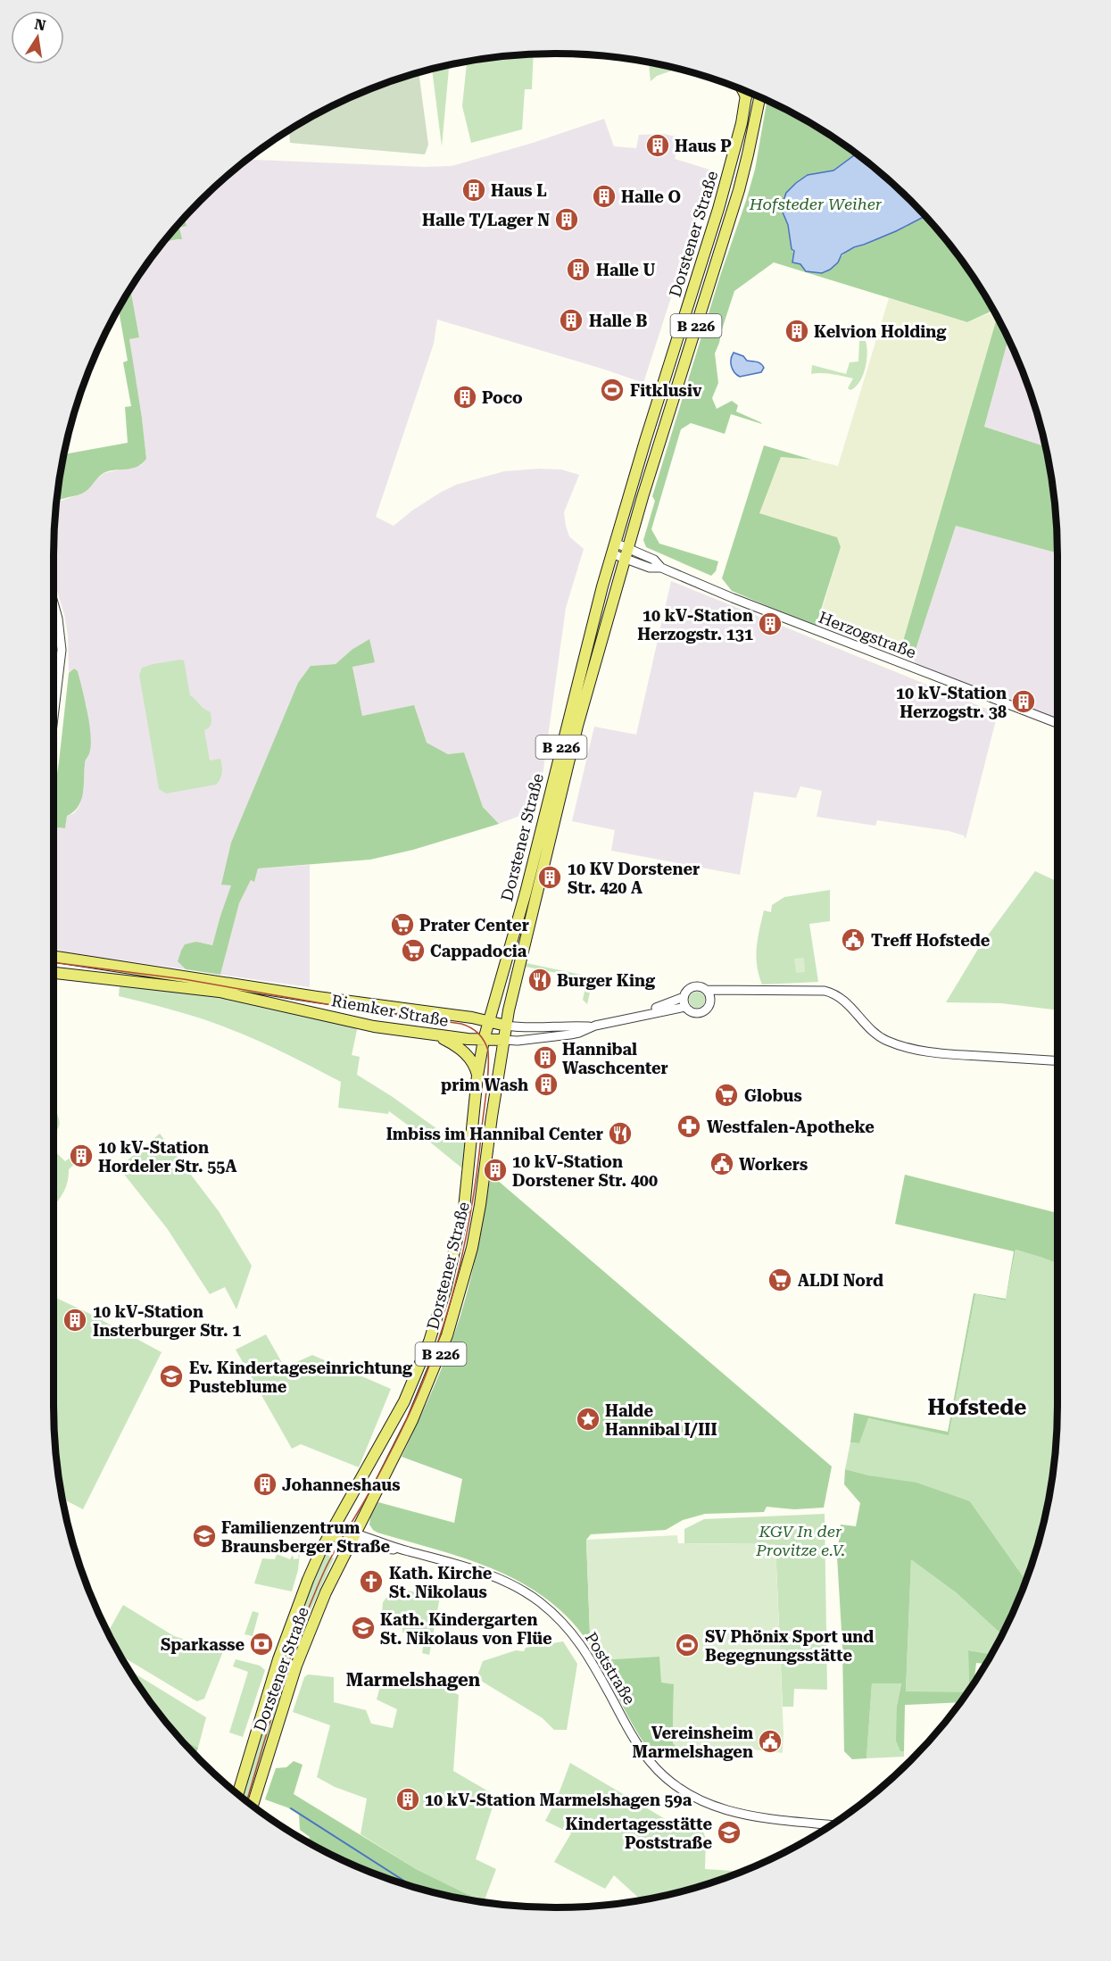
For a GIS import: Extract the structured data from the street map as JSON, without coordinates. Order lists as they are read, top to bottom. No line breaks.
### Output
{"streets":{"main road":["Dorstener Straße","B 226","Riemker Straße"],"street":["Herzogstraße","Poststraße"]},"crossings":[["Dorstener Straße","Herzogstraße"],["Dorstener Straße","Riemker Straße"],["Dorstener Straße","Poststraße"]],"districts":["Hofstede","Marmelshagen"],"parks":["Hofsteder Weiher","KGV In der Provitze e.V."],"places":{"building":["Haus P","Haus L","Halle O","Halle T/Lager N","Halle U","Halle B","Kelvion Holding","Poco","10 kV-Station Herzogstr. 131","10 kV-Station Herzogstr. 38","10 KV Dorstener Str. 420 A","Hannibal Waschcenter","prim Wash","10 kV-Station Hordeler Str. 55A","10 kV-Station Dorstener Str. 400","10 kV-Station Insterburger Str. 1","Johanneshaus","10 kV-Station Marmelshagen 59a"],"sports":["Fitklusiv","SV Phönix Sport und Begegnungsstätte"],"supermarket":["Prater Center","Cappadocia","Globus","ALDI Nord"],"public building":["Treff Hofstede","Workers","Vereinsheim Marmelshagen"],"restaurant":["Burger King","Imbiss im Hannibal Center"],"pharmacy":["Westfalen-Apotheke"],"school or university":["Ev. Kindertageseinrichtung Pusteblume","Familienzentrum Braunsberger Straße","Kath. Kindergarten St. Nikolaus von Flüe","Kindertagesstätte Poststraße"],"place":["Halde Hannibal I/III"],"church":["Kath. Kirche St. Nikolaus"],"bank":["Sparkasse"]},"north":"top"}
